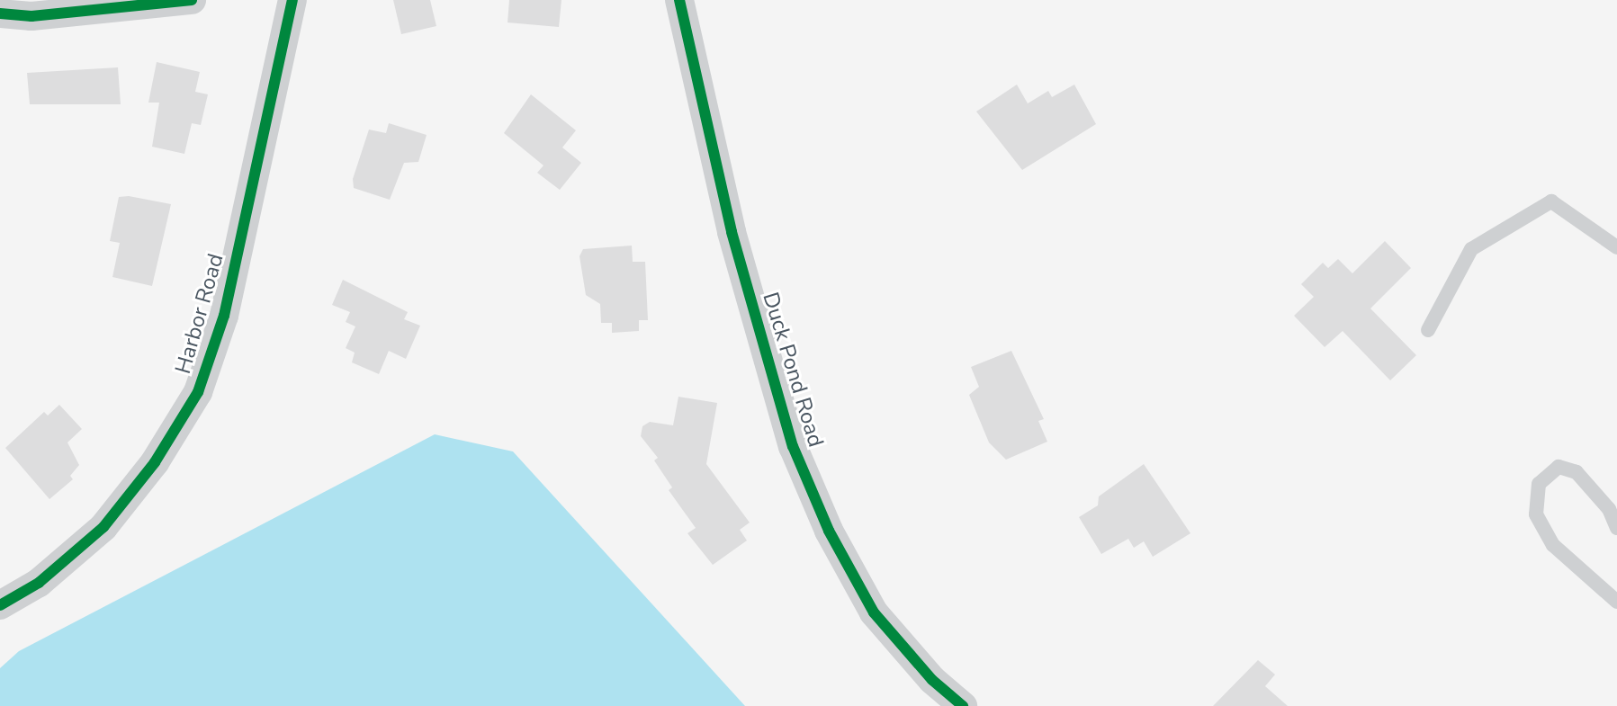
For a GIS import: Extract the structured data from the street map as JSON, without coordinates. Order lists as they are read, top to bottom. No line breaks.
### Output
{"streets":{"street":["Harbor Road","Duck Pond Road"]}}
